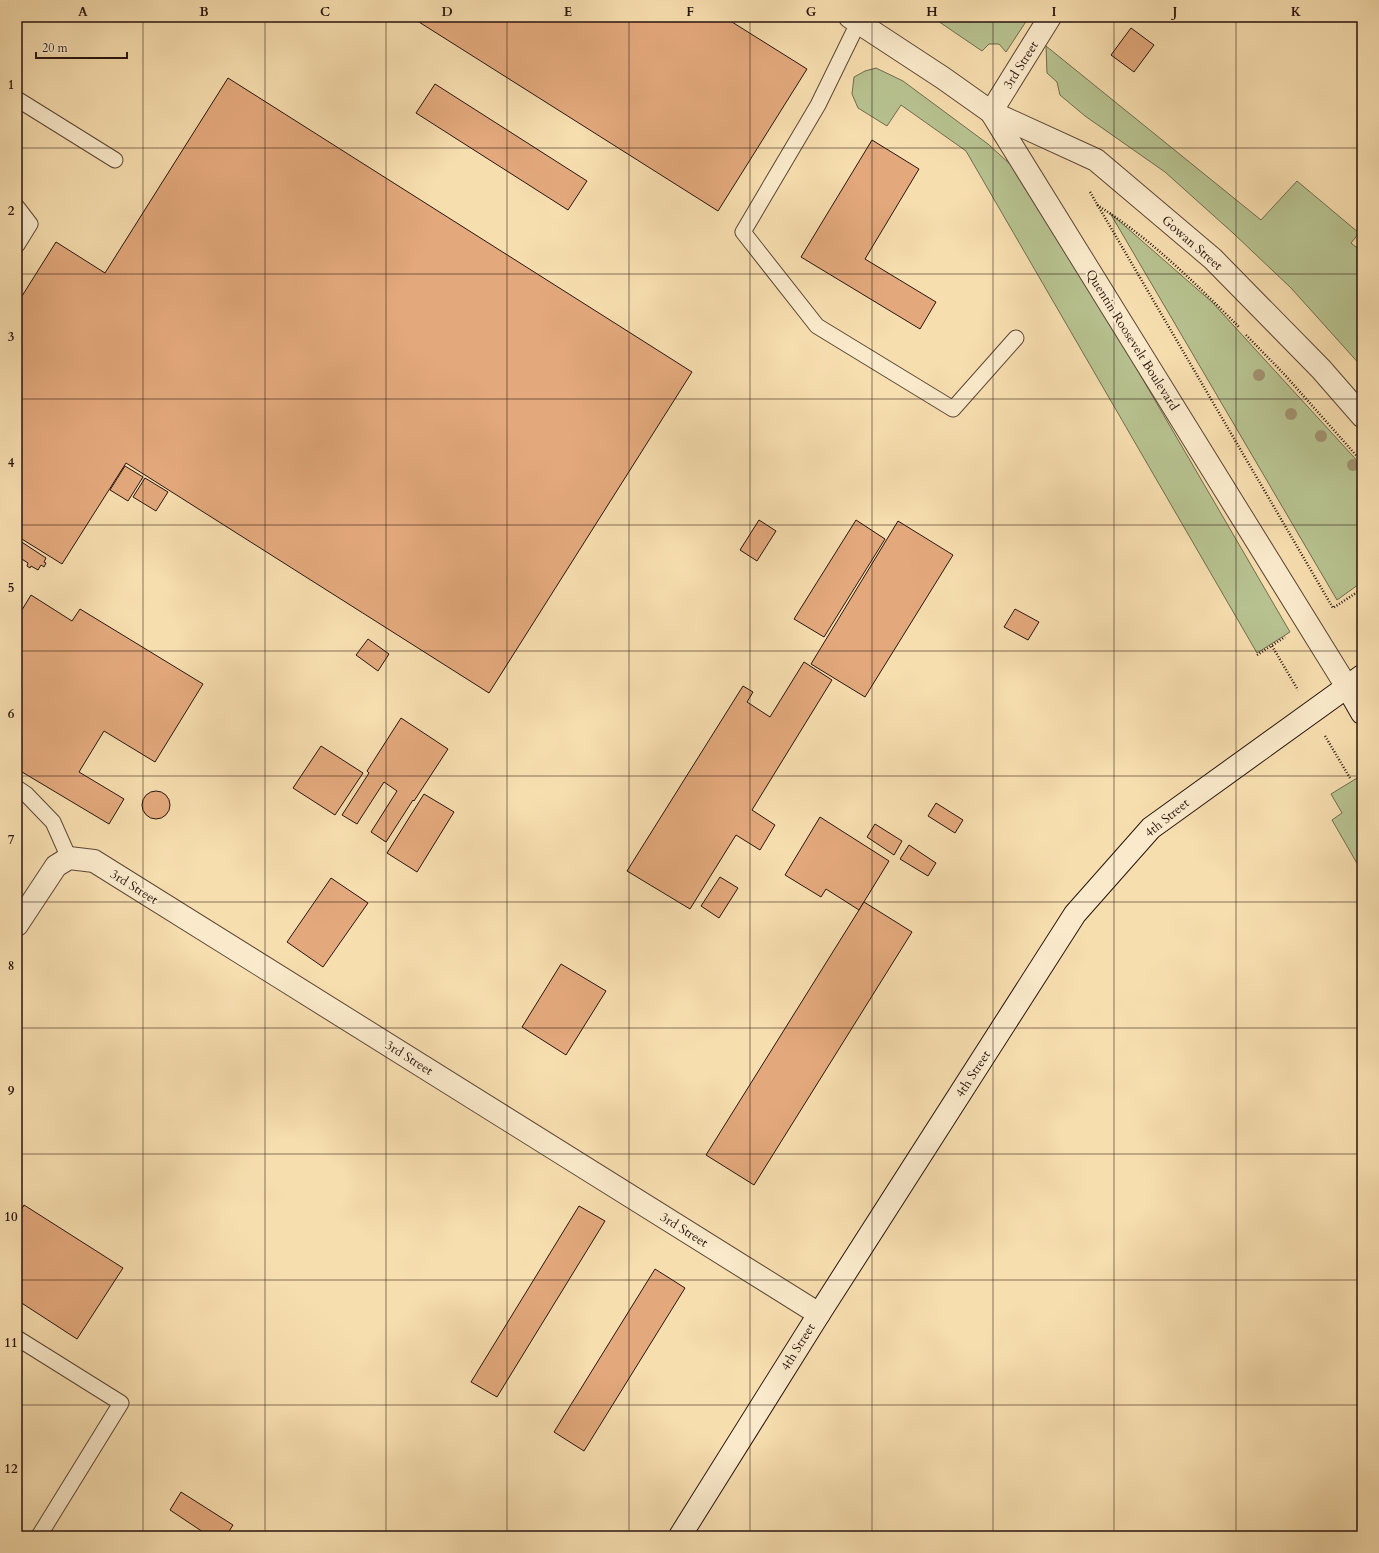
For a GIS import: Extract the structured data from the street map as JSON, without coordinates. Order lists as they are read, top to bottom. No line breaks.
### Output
{"streets":{"street":["3rd Street","Gowan Street","Quentin Roosevelt Boulevard","4th Street"]},"crossings":[["3rd Street","Gowan Street"],["3rd Street","Quentin Roosevelt Boulevard"],["3rd Street","4th Street"],["Gowan Street","Quentin Roosevelt Boulevard"],["Quentin Roosevelt Boulevard","4th Street"]],"scale_bar":"20 m","grid":{"columns":["A","B","C","D","E","F","G","H","I","J","K"],"rows":["1","2","3","4","5","6","7","8","9","10","11","12"]}}
